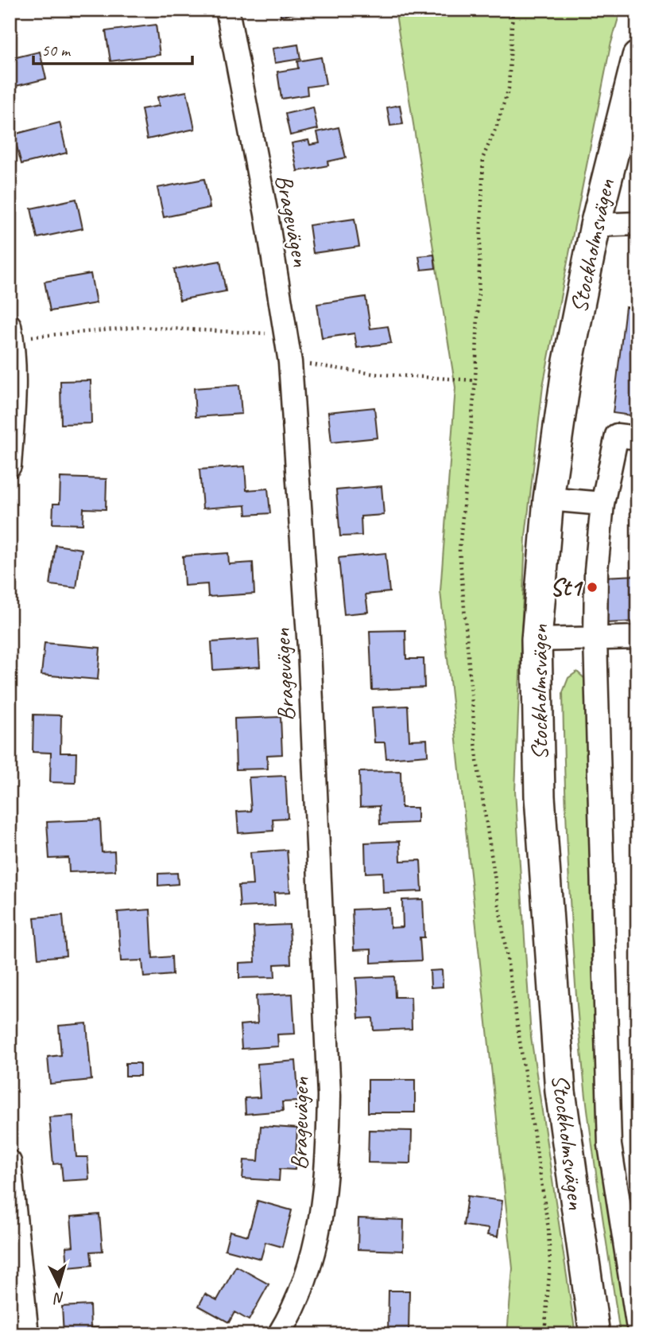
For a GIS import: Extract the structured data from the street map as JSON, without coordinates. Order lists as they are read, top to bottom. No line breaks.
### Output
{"streets":{"main road":["Stockholmsvägen"],"street":["Bragevägen"]},"places":["St1"],"scale_bar":"50 m","north":"bottom"}
